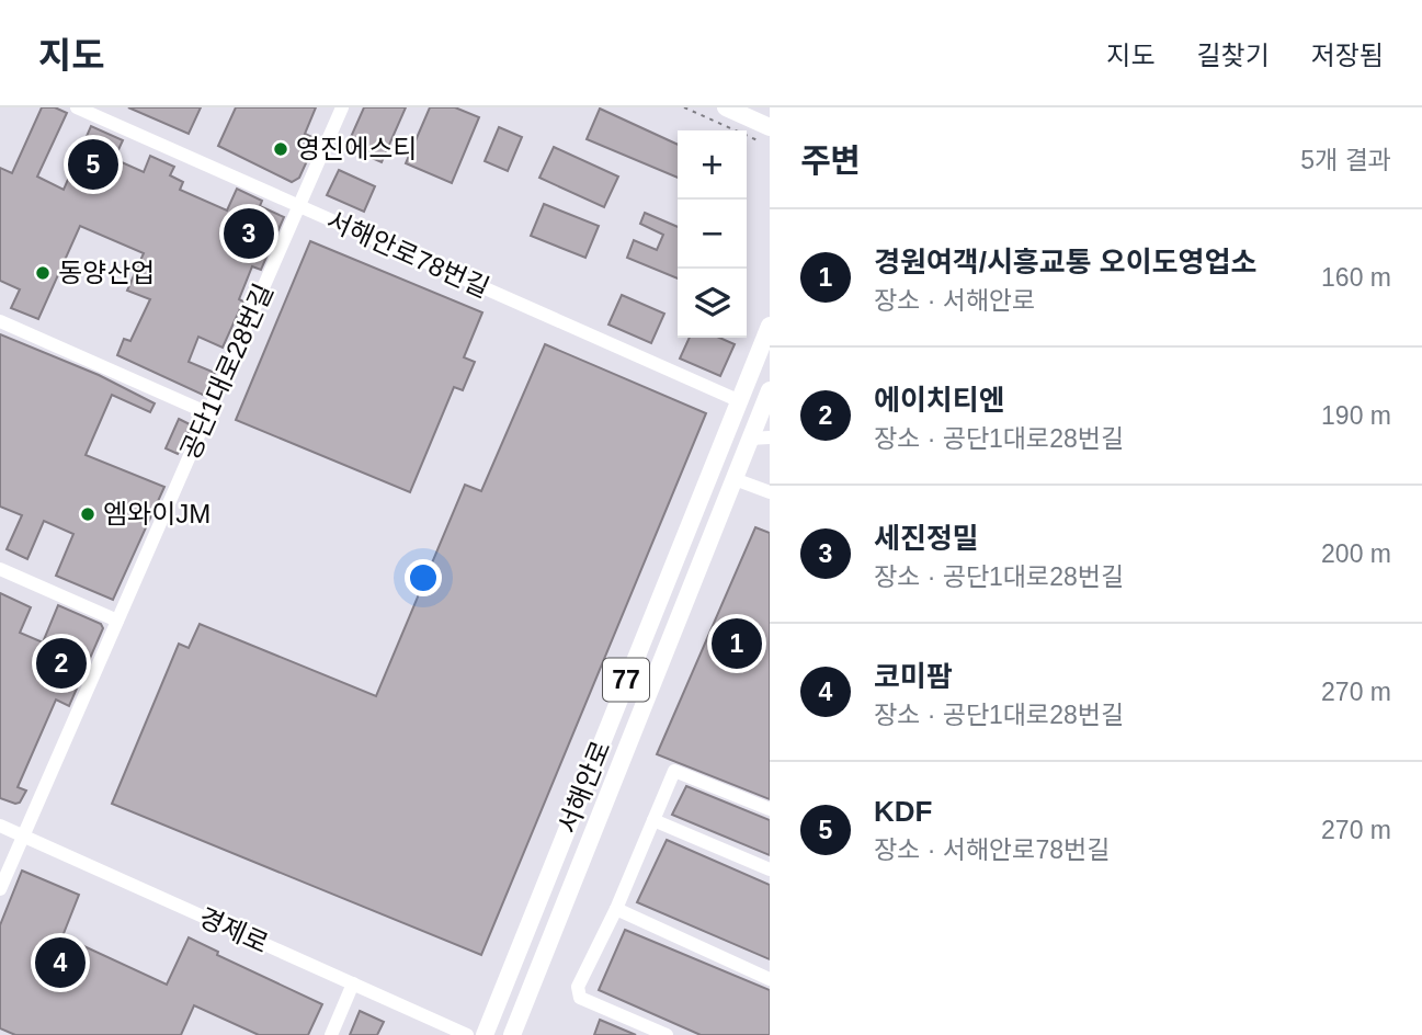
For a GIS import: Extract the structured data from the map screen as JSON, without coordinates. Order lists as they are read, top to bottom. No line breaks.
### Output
{"streets":{"main road":["77","서해안로"],"street":["서해안로78번길","공단1대로28번길","경제로"]},"crossings":[["서해안로78번길","공단1대로28번길"],["서해안로78번길","서해안로"],["공단1대로28번길","경제로"]],"places":["영진에스티","동양산업","엠와이JM"],"page":{"header":"지도","nav":["지도","길찾기","저장됨"],"heading":["주변","5개 결과"],"map_buttons":["+","−"],"pins":["5","3","1","2","4"],"list":[{"mark":"1","name":"경원여객/시흥교통 오이도영업소","note":"장소 · 서해안로","value":"160 m"},{"mark":"2","name":"에이치티엔","note":"장소 · 공단1대로28번길","value":"190 m"},{"mark":"3","name":"세진정밀","note":"장소 · 공단1대로28번길","value":"200 m"},{"mark":"4","name":"코미팜","note":"장소 · 공단1대로28번길","value":"270 m"},{"mark":"5","name":"KDF","note":"장소 · 서해안로78번길","value":"270 m"}]}}
